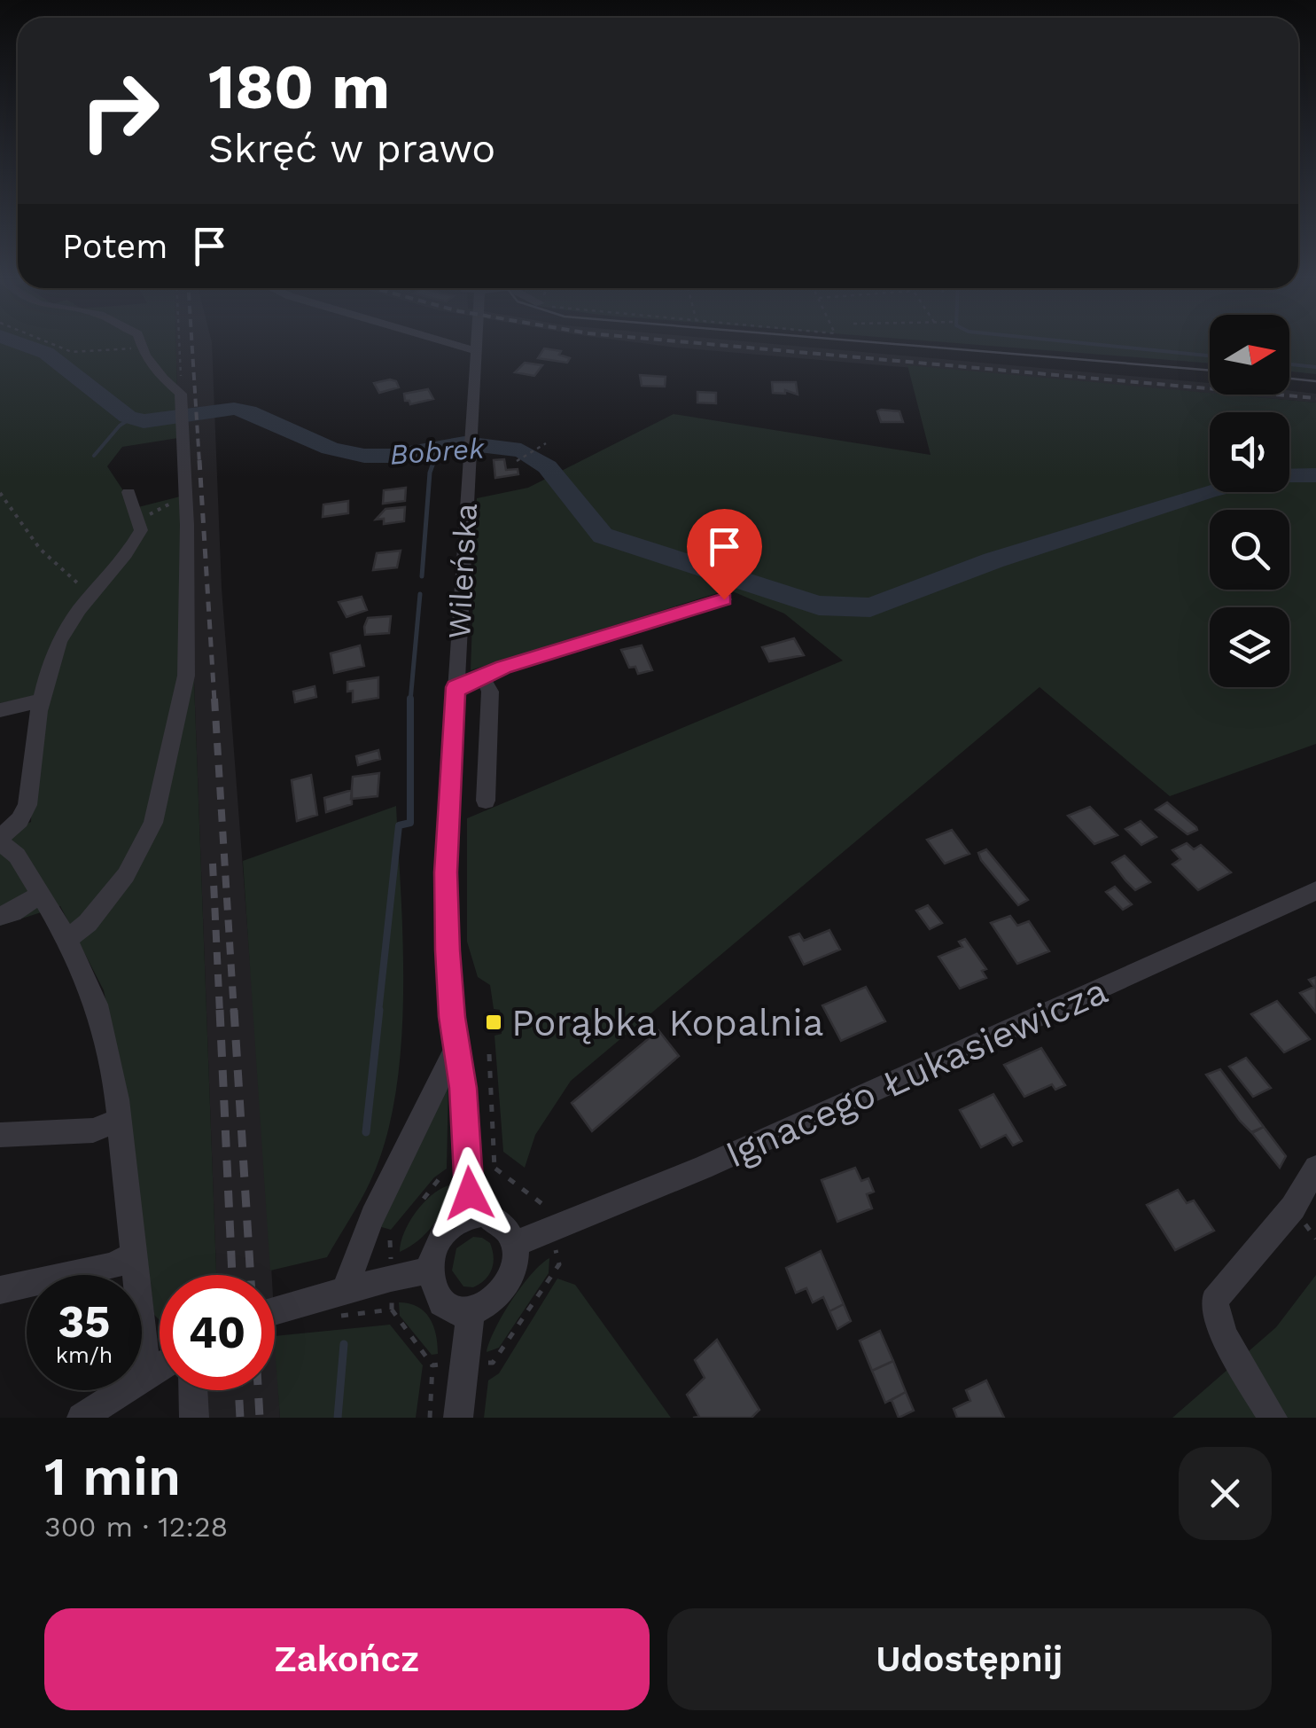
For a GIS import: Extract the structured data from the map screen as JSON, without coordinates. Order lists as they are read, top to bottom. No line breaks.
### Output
{"streets":{"street":["Wileńska","Ignacego Łukasiewicza"]},"crossings":[["Wileńska","Ignacego Łukasiewicza"]],"water":["Bobrek"],"places":{"transit":["Porąbka Kopalnia"]},"north":"right","page":{"turn":["180 m","Skręć w prawo"],"then":"Potem","speed":"35 km/h","limit":"40","heading":["1 min","300 m · 12:28"],"buttons":["Zakończ","Udostępnij"]}}
